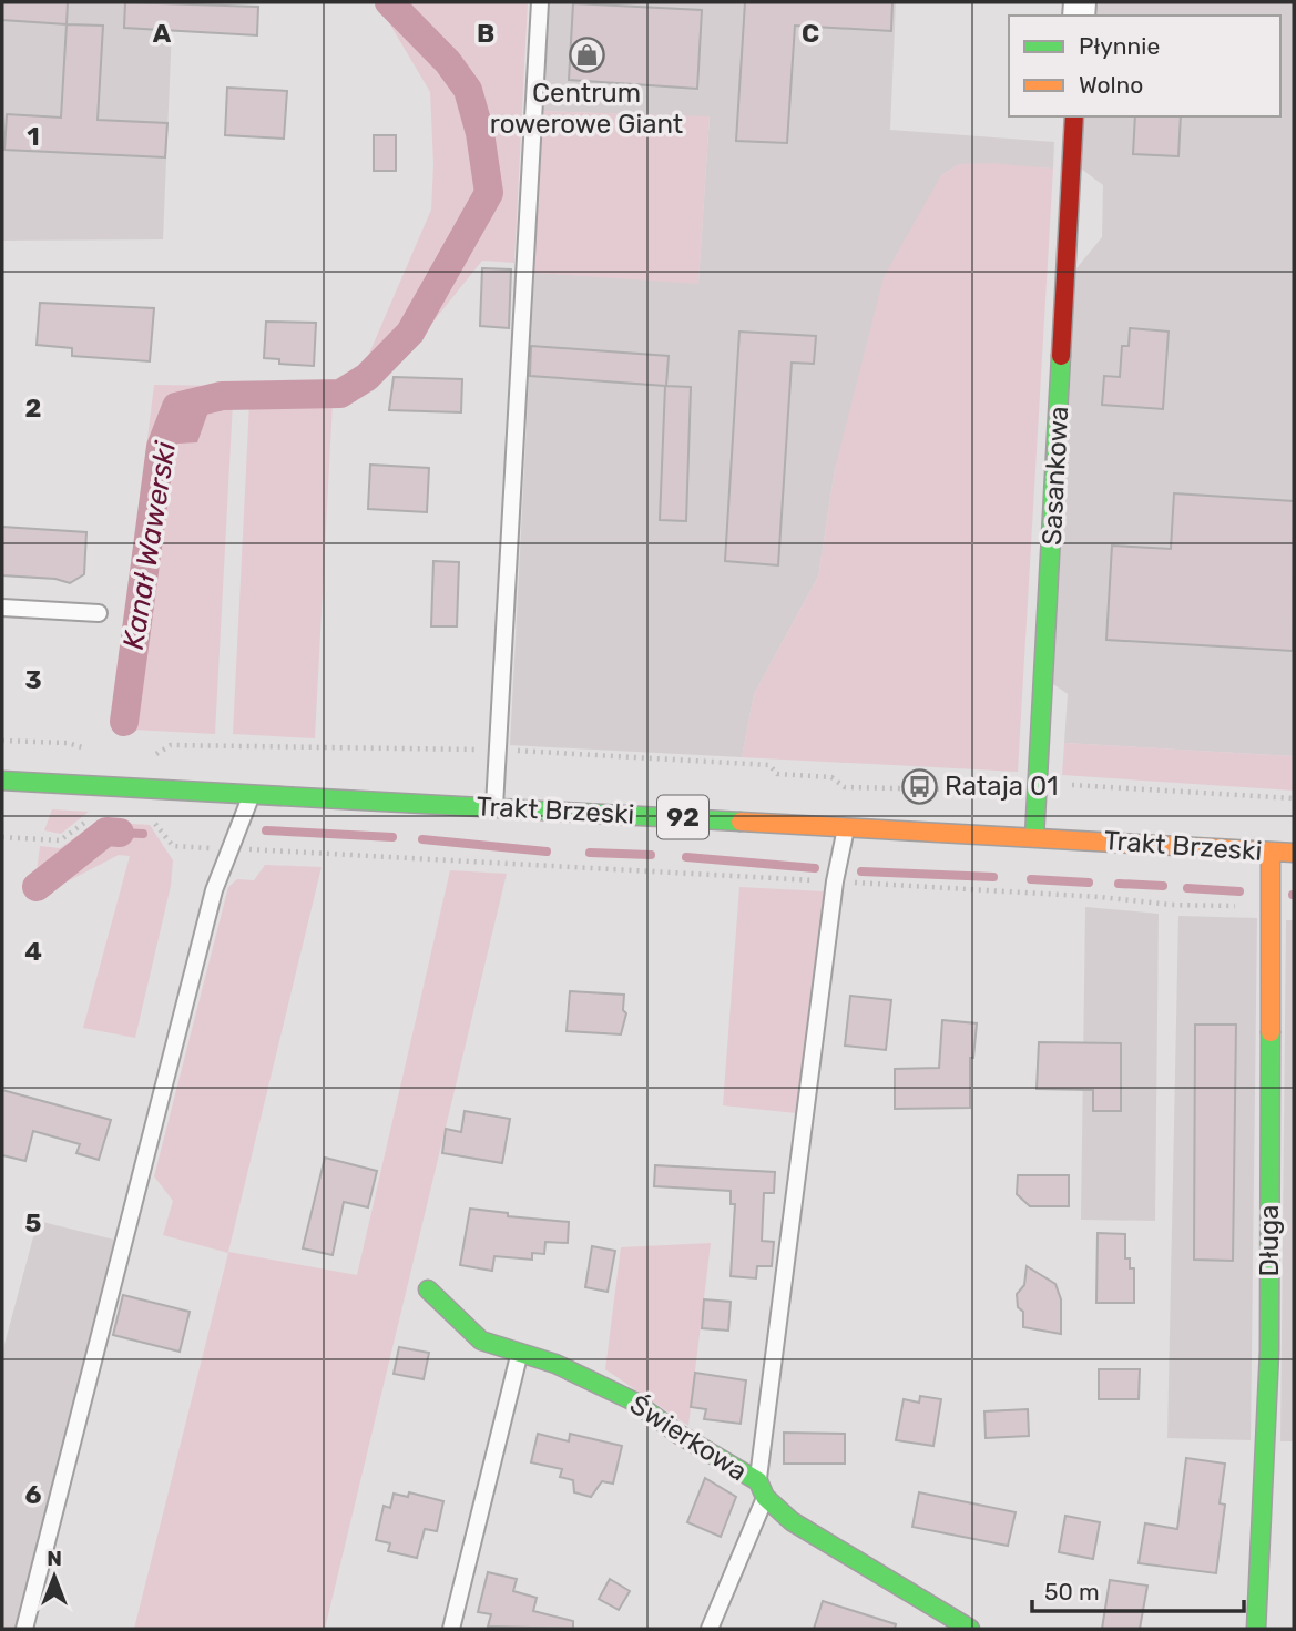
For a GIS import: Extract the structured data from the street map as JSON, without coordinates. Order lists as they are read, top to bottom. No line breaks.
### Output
{"streets":{"street":["Sasankowa","Trakt Brzeski","92","Długa","Świerkowa"]},"crossings":[["Sasankowa","Trakt Brzeski"],["Trakt Brzeski","Długa"]],"water":["Kanał Wawerski"],"places":{"shop":["Centrum rowerowe Giant"],"bus stop":["Rataja 01"]},"legend":["Płynnie","Wolno"],"scale_bar":"50 m","north":"top","grid":{"columns":["A","B","C"],"rows":["1","2","3","4","5","6"]}}
